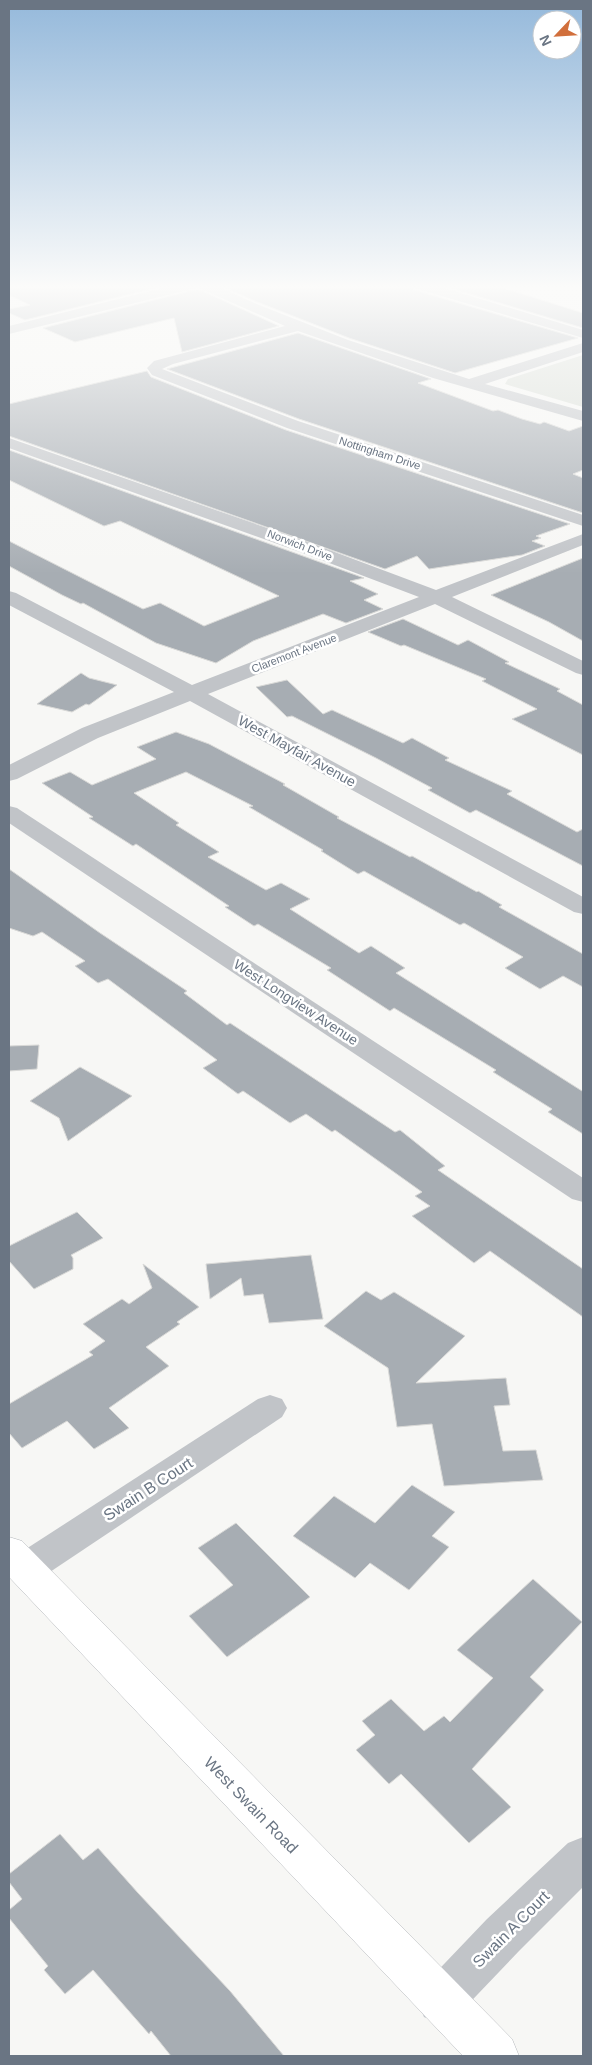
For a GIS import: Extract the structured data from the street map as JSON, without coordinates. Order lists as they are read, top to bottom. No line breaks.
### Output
{"streets":{"main road":["West Swain Road"],"street":["Nottingham Drive","Norwich Drive","Claremont Avenue","West Mayfair Avenue","West Longview Avenue","Swain B Court","Swain A Court"]},"crossings":[["Norwich Drive","Claremont Avenue"],["Claremont Avenue","West Mayfair Avenue"],["Swain B Court","West Swain Road"],["West Swain Road","Swain A Court"]],"north":"bottom left"}
